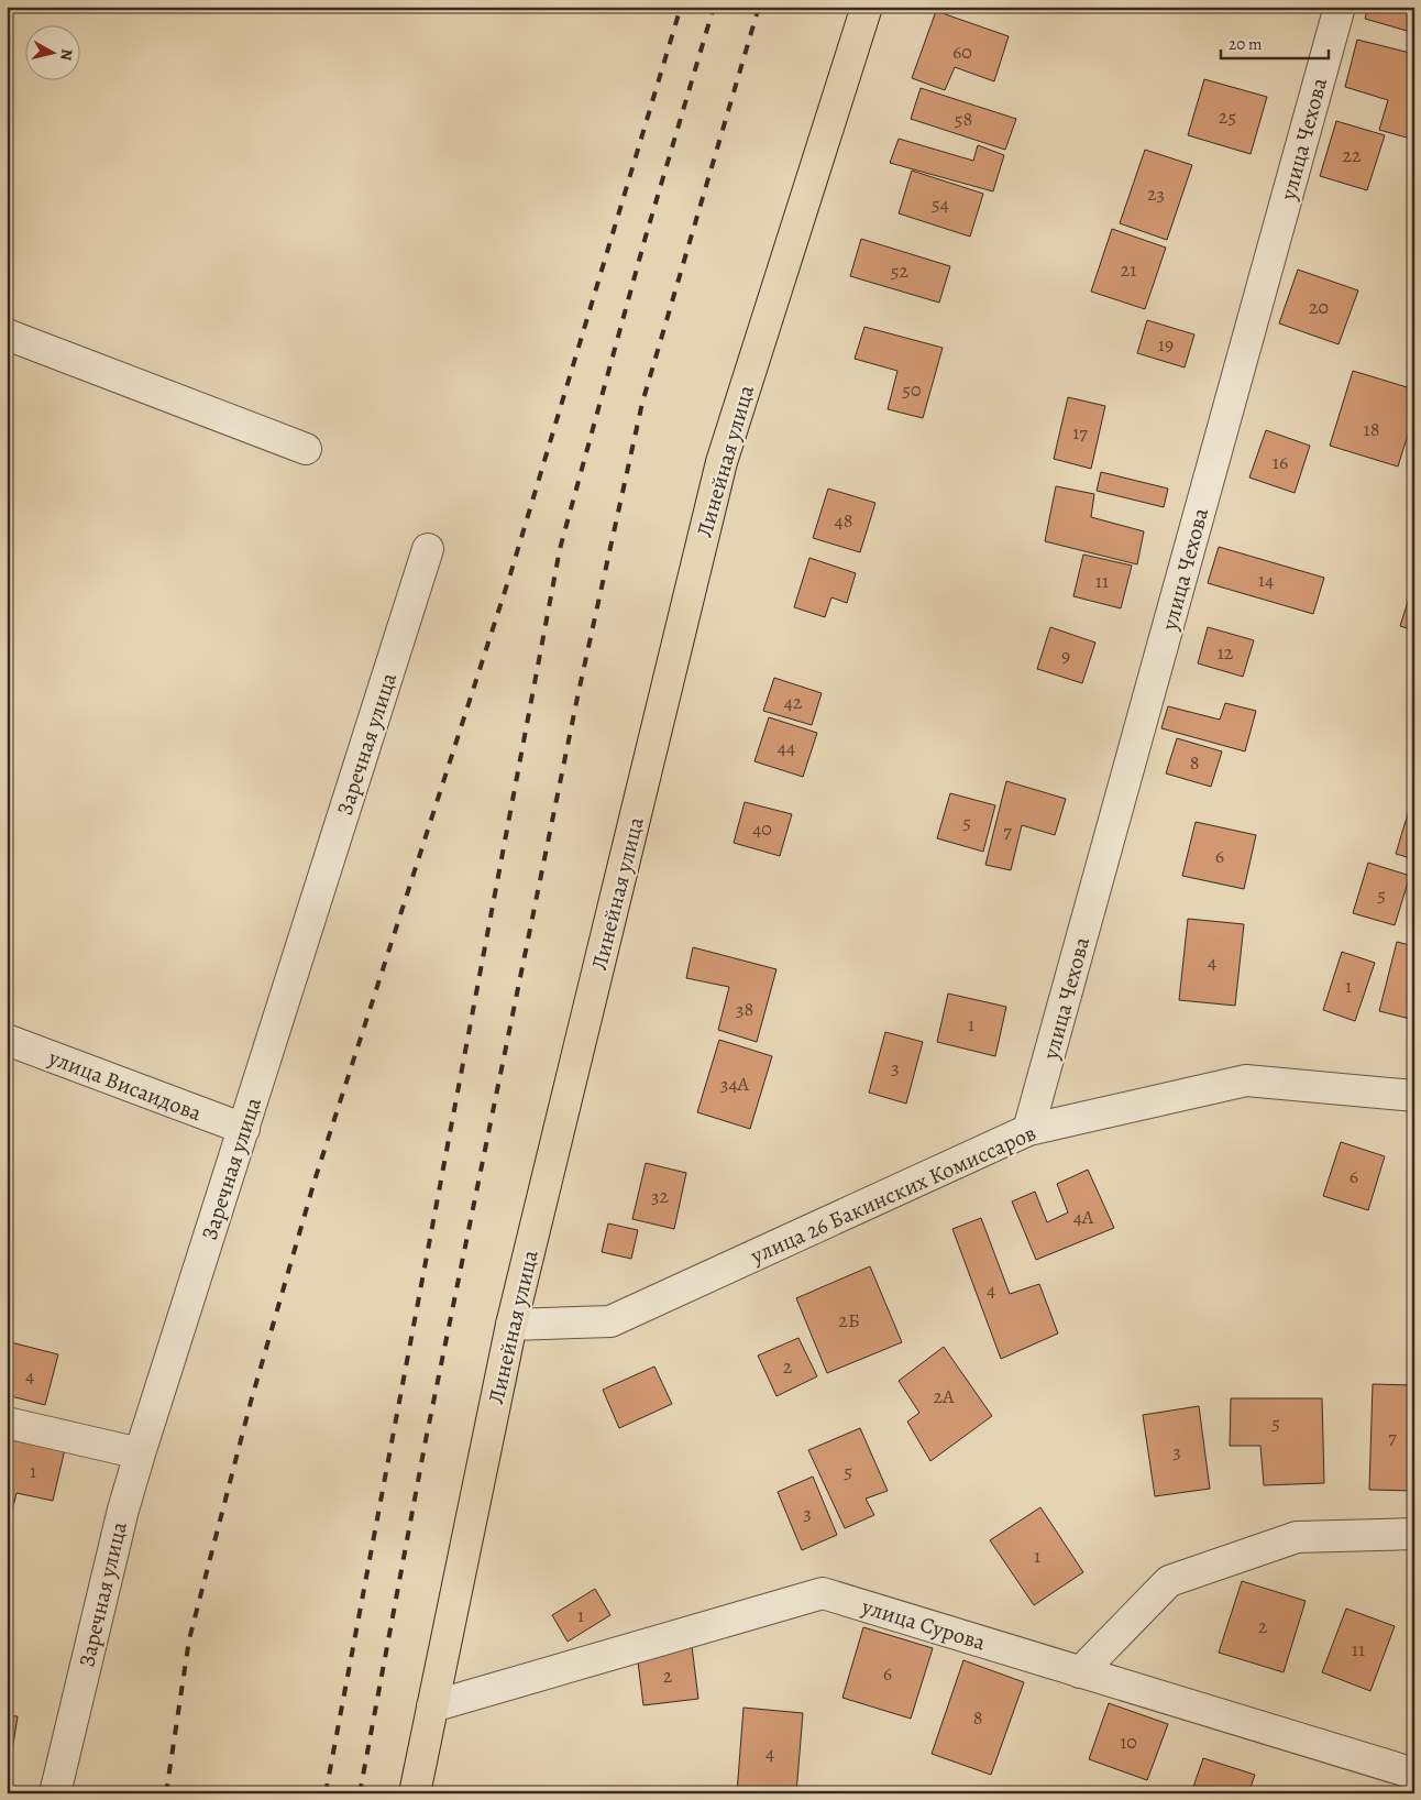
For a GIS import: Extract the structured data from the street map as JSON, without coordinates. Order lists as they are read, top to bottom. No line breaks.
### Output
{"streets":{"main road":["Линейная улица"],"street":["улица Чехова","Заречная улица","улица Висаидова","улица 26 Бакинских Комиссаров","улица Сурова"]},"crossings":[["улица Чехова","улица 26 Бакинских Комиссаров"],["Линейная улица","улица 26 Бакинских Комиссаров"],["Линейная улица","улица Сурова"],["Заречная улица","улица Висаидова"]],"house_numbers":["60","25","58","22","23","54","21","52","20","19","50","18","17","16","48","14","11","12","9","42","44","8","5","40","7","6","5","4","1","38","1","3","34А","6","32","4А","4","2Б","2","4","2А","5","7","3","1","5","3","1","1","2","11","6","2","8","10","4"],"scale_bar":"20 m","north":"right"}
